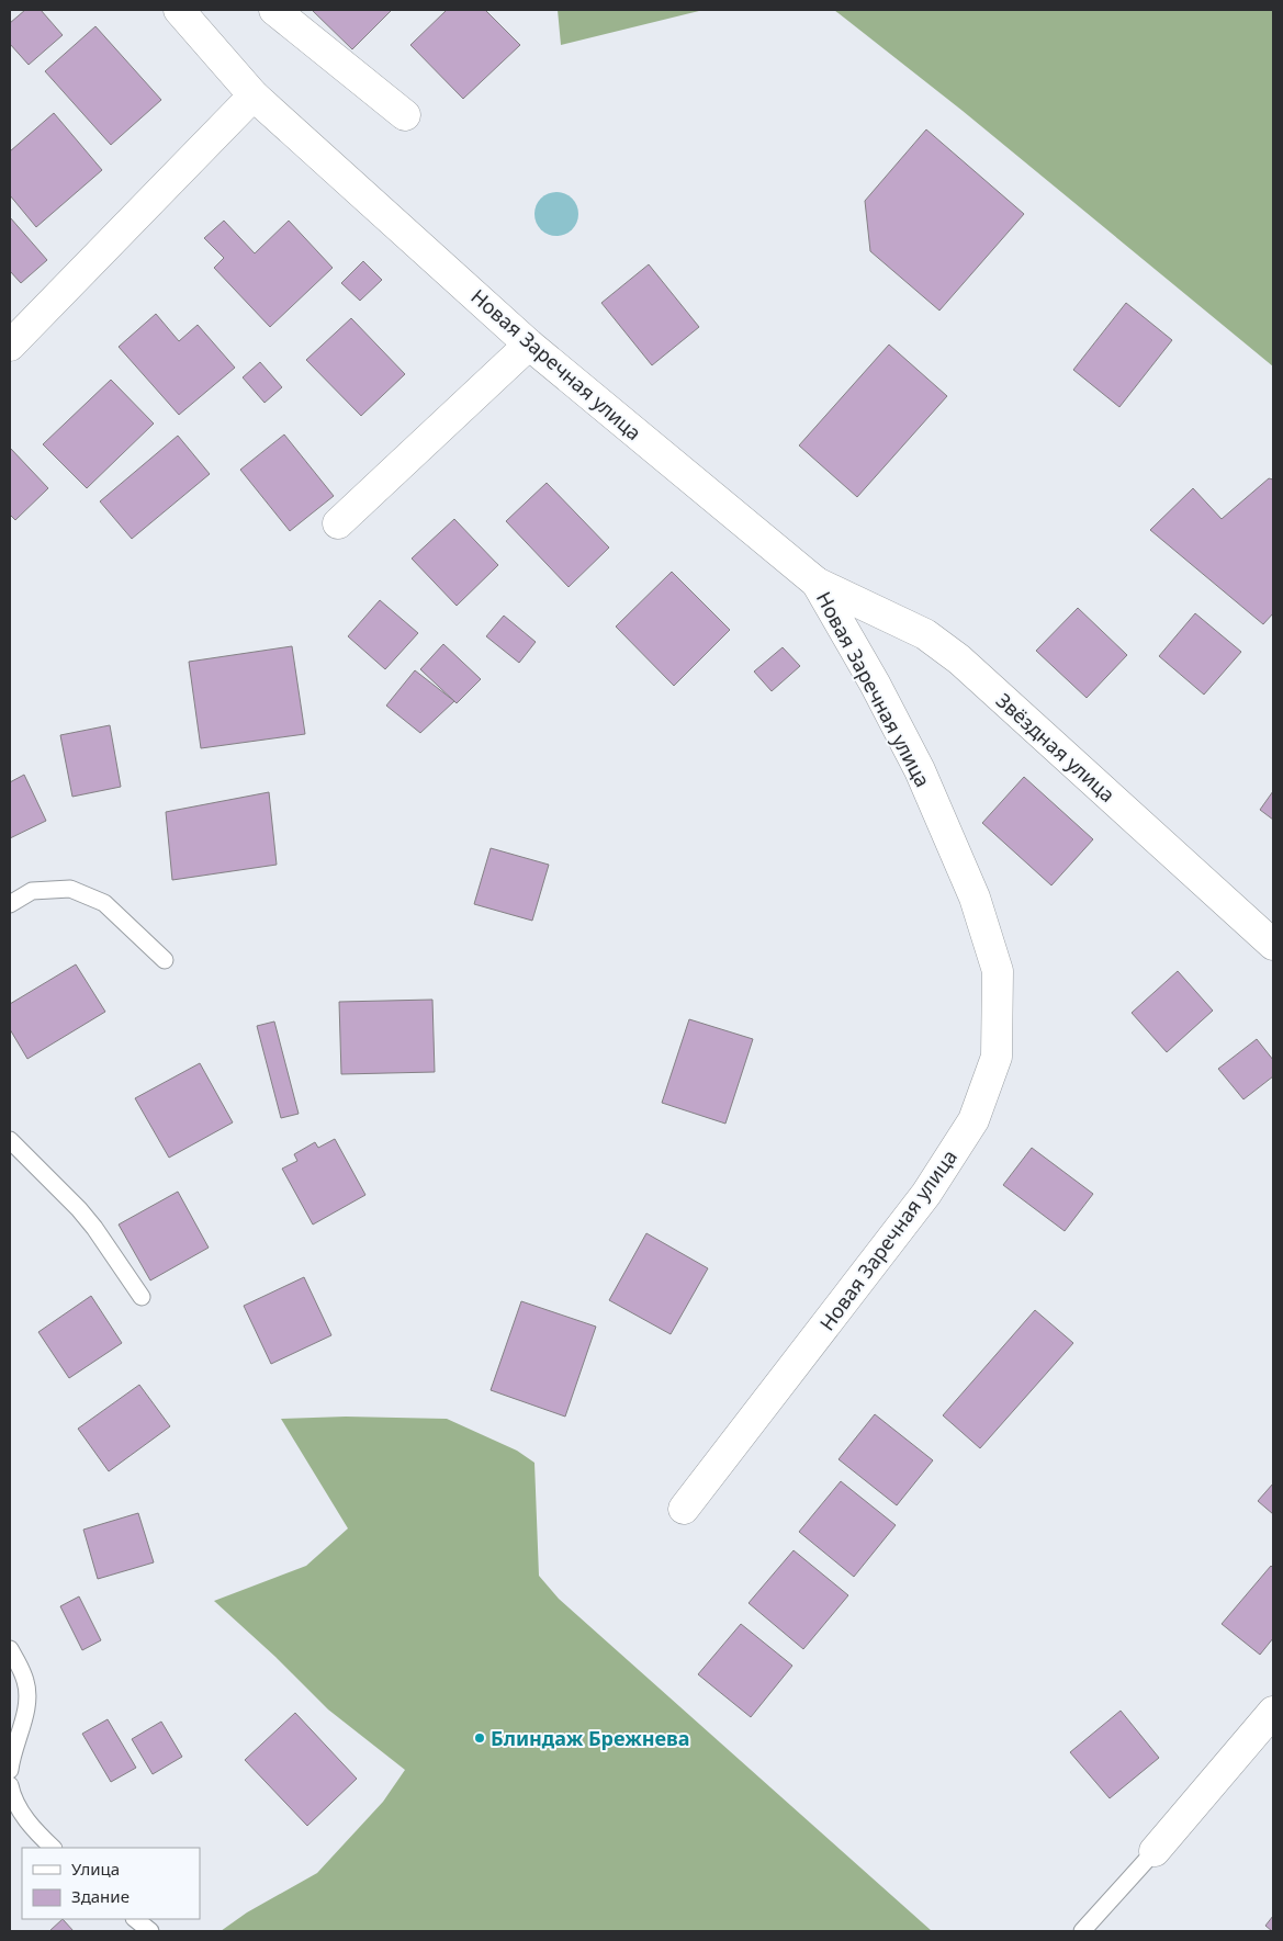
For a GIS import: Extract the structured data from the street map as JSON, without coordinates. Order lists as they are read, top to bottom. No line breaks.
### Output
{"streets":{"street":["Новая Заречная улица","Звёздная улица"]},"crossings":[["Новая Заречная улица","Звёздная улица"]],"places":["Блиндаж Брежнева"],"legend":["Улица","Здание"]}
